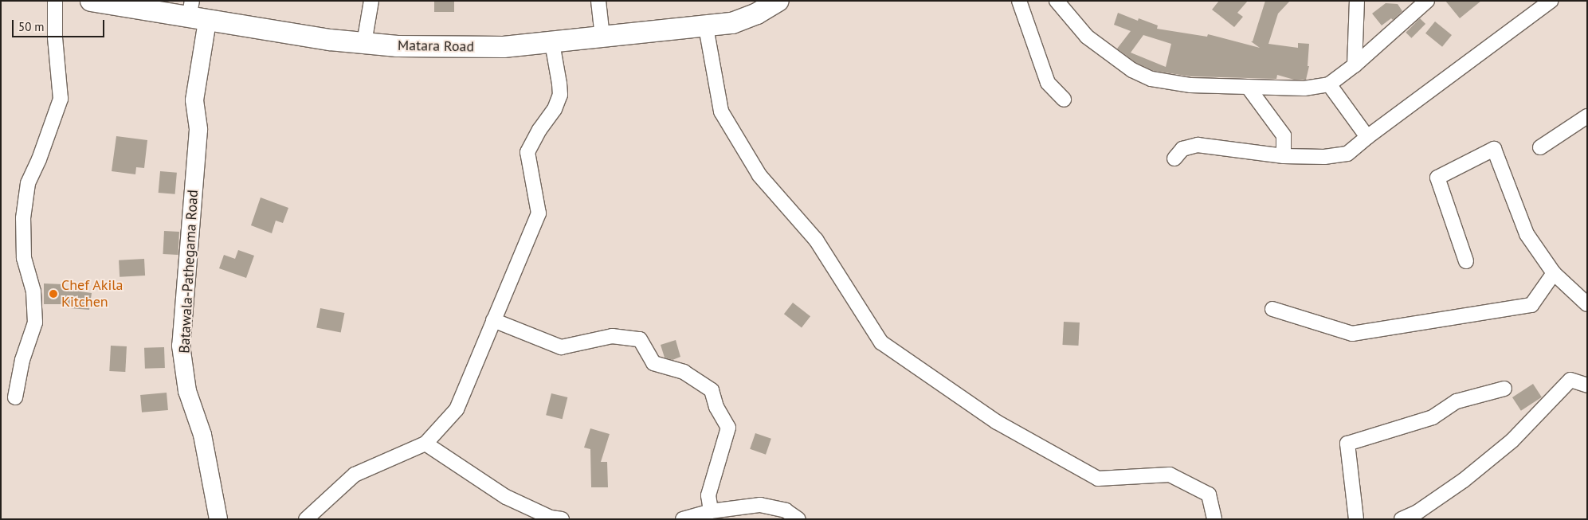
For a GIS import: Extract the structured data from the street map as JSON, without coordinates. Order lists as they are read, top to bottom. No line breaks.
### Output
{"streets":{"highway":["Matara Road"],"main road":["Batawala-Pathegama Road"]},"crossings":[["Matara Road","Batawala-Pathegama Road"]],"places":["Chef Akila Kitchen"],"scale_bar":"50 m"}
